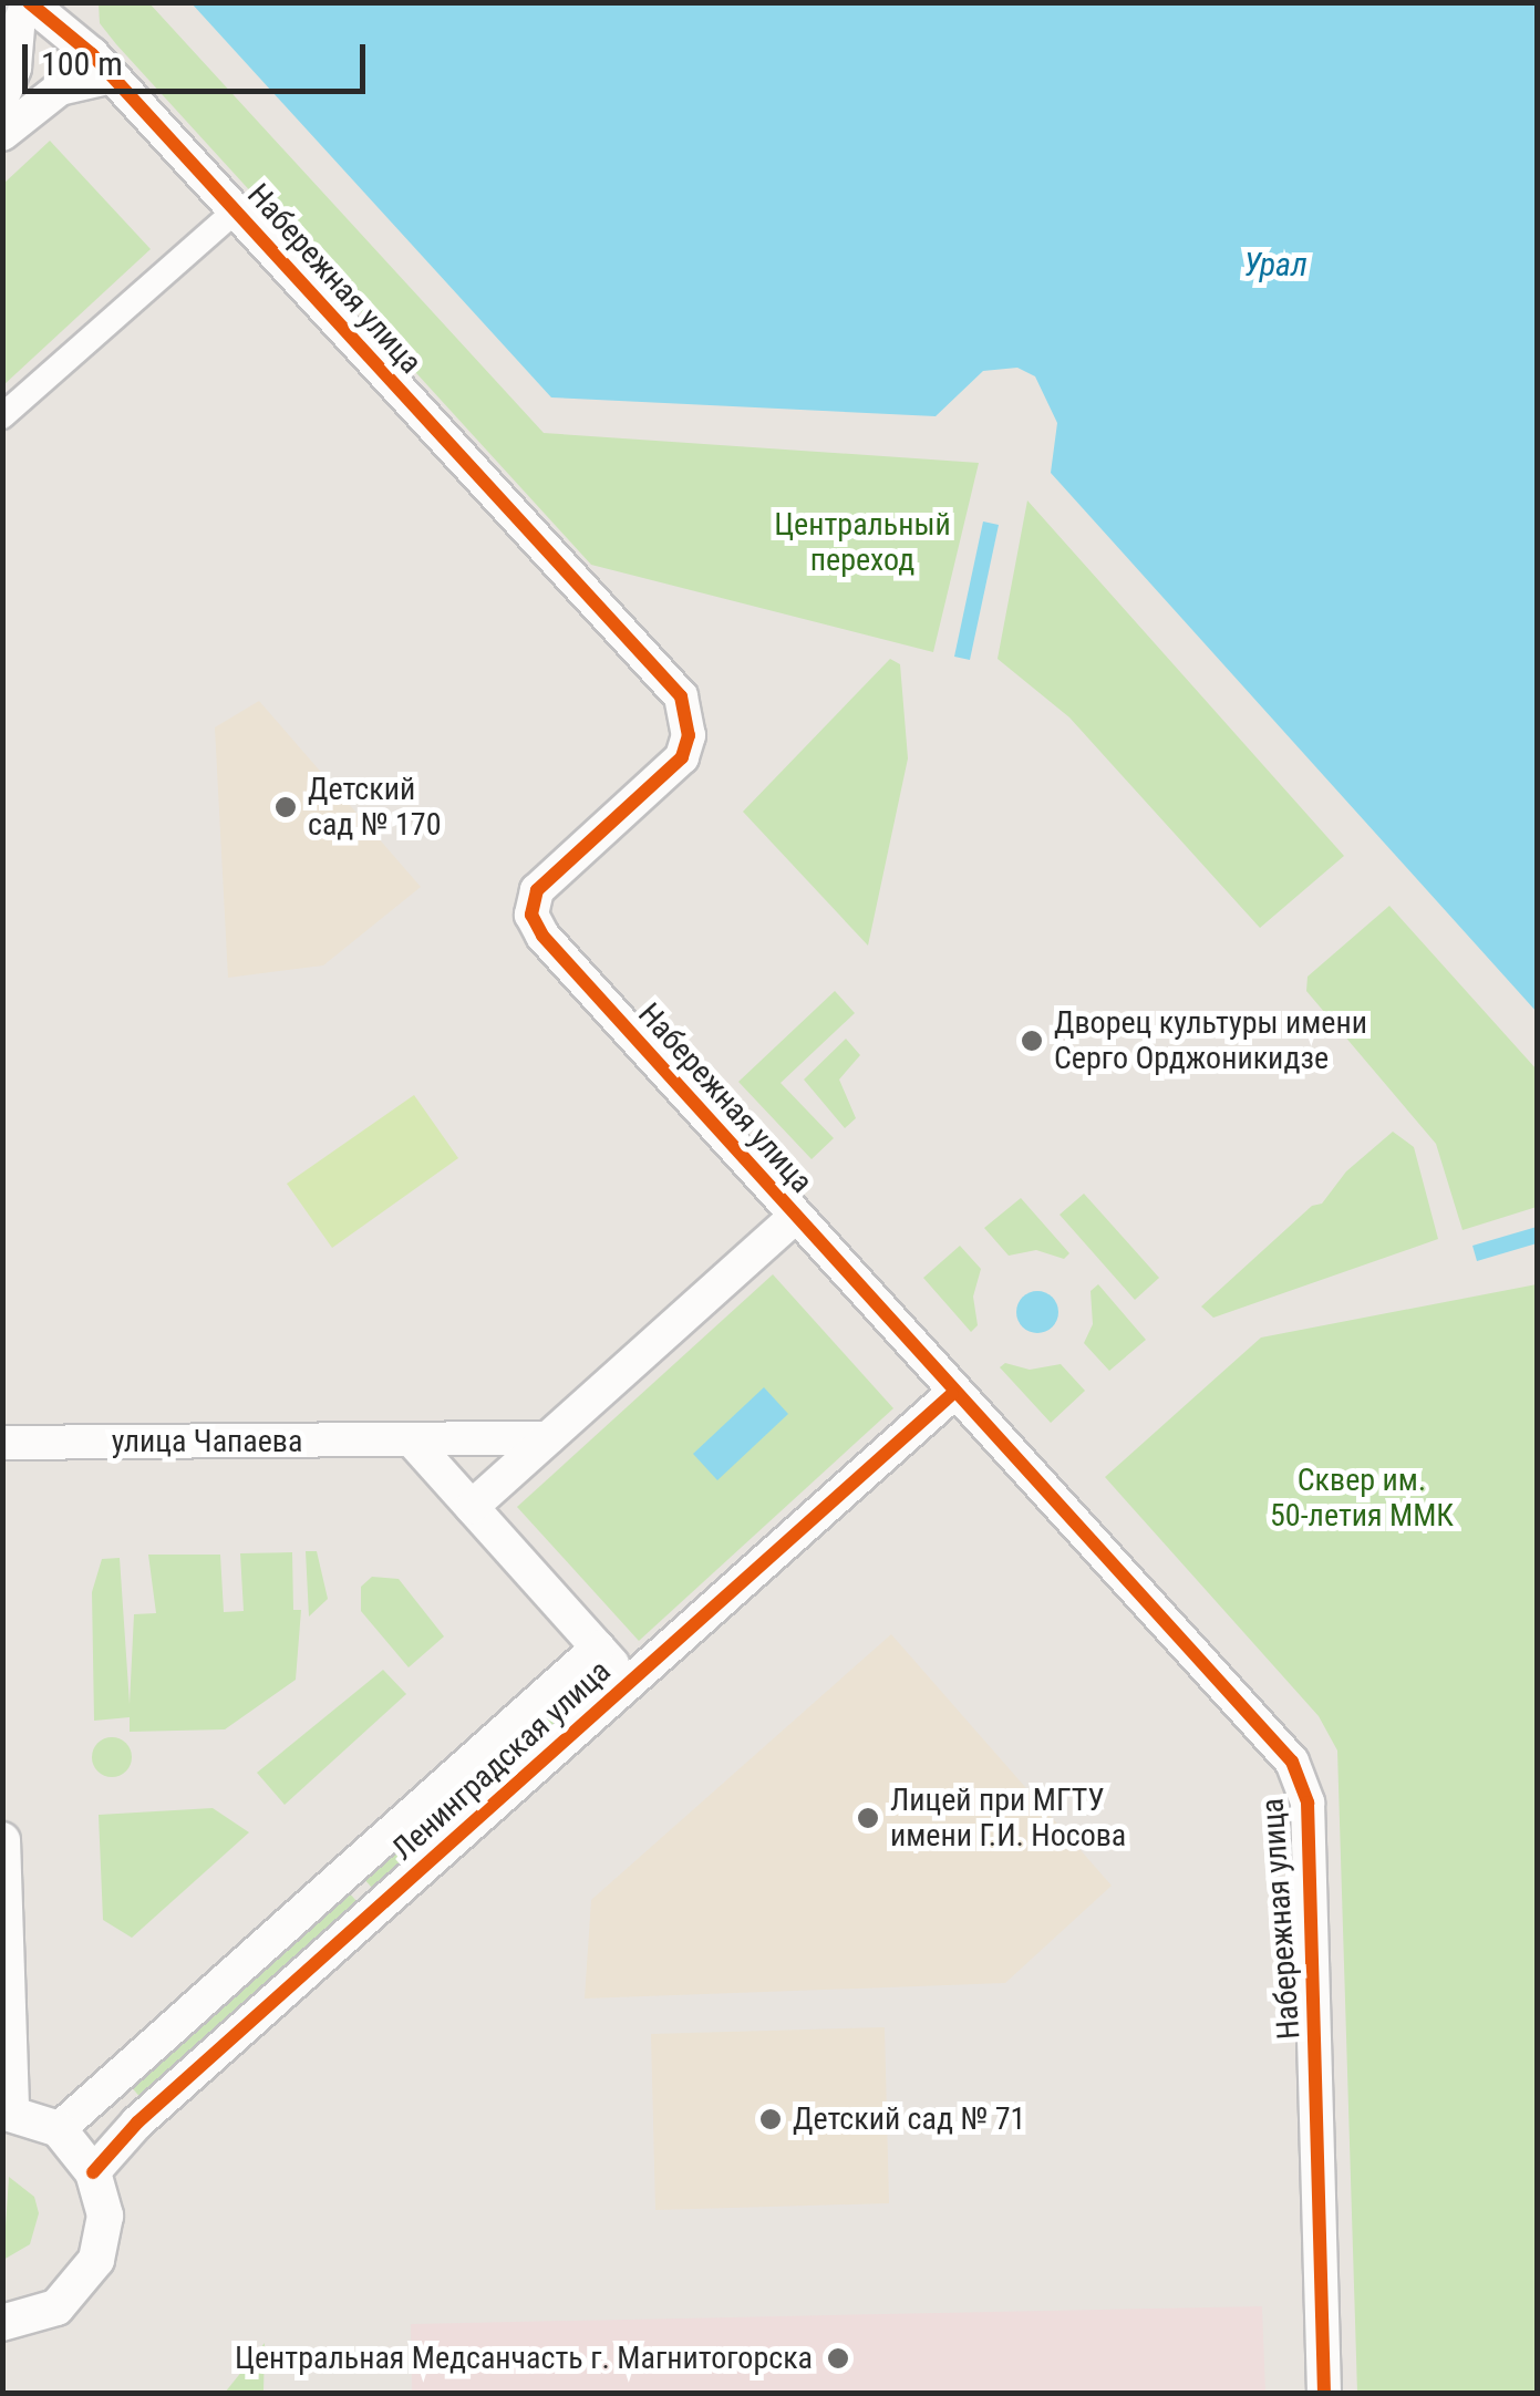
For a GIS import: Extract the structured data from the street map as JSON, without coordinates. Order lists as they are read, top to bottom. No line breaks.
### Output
{"streets":{"street":["Набережная улица","улица Чапаева","Ленинградская улица"]},"crossings":[["Набережная улица","Ленинградская улица"]],"water":["Урал"],"parks":["Центральный переход","Сквер им. 50-летия ММК"],"places":["Детский сад № 170","Дворец культуры имени Серго Орджоникидзе","Лицей при МГТУ имени Г.И. Носова","Детский сад № 71","Центральная Медсанчасть г. Магнитогорска"],"scale_bar":"100 m"}
